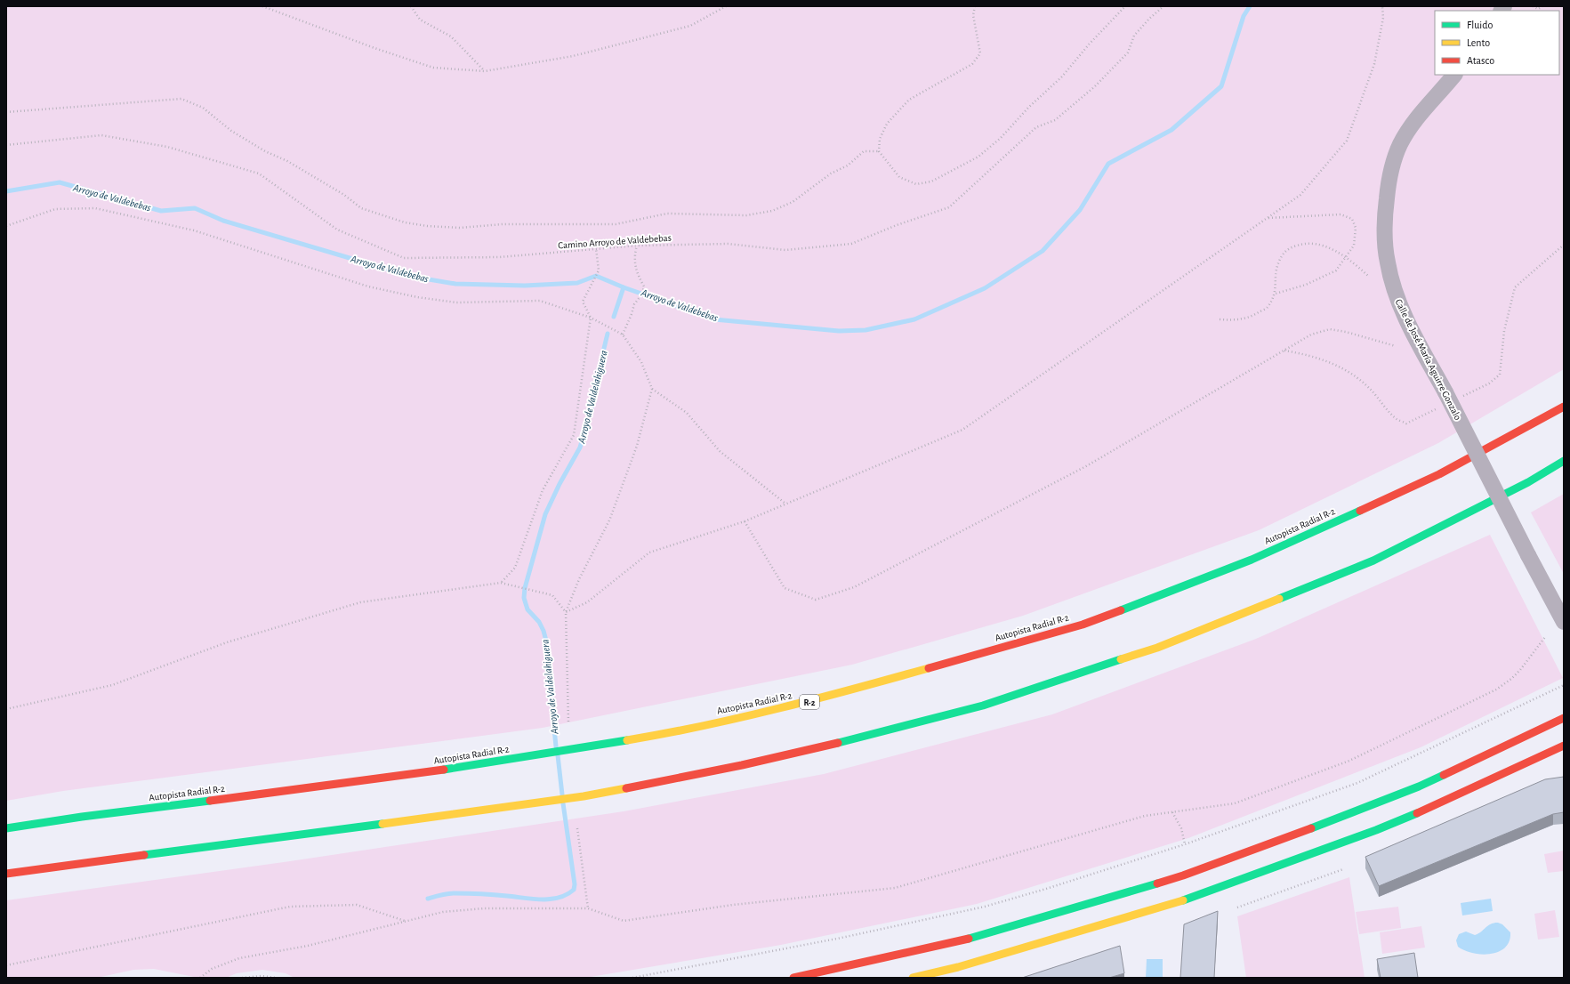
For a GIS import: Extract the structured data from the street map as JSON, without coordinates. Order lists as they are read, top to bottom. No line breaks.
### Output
{"streets":{"main road":["Autopista Radial R-2","R-2"],"street":["Calle de José María Aguirre Gonzalo"],"path":["Camino Arroyo de Valdebebas"]},"water":["Arroyo de Valdebebas","Arroyo de Valdelahiguera"],"legend":["Fluido","Lento","Atasco"]}
